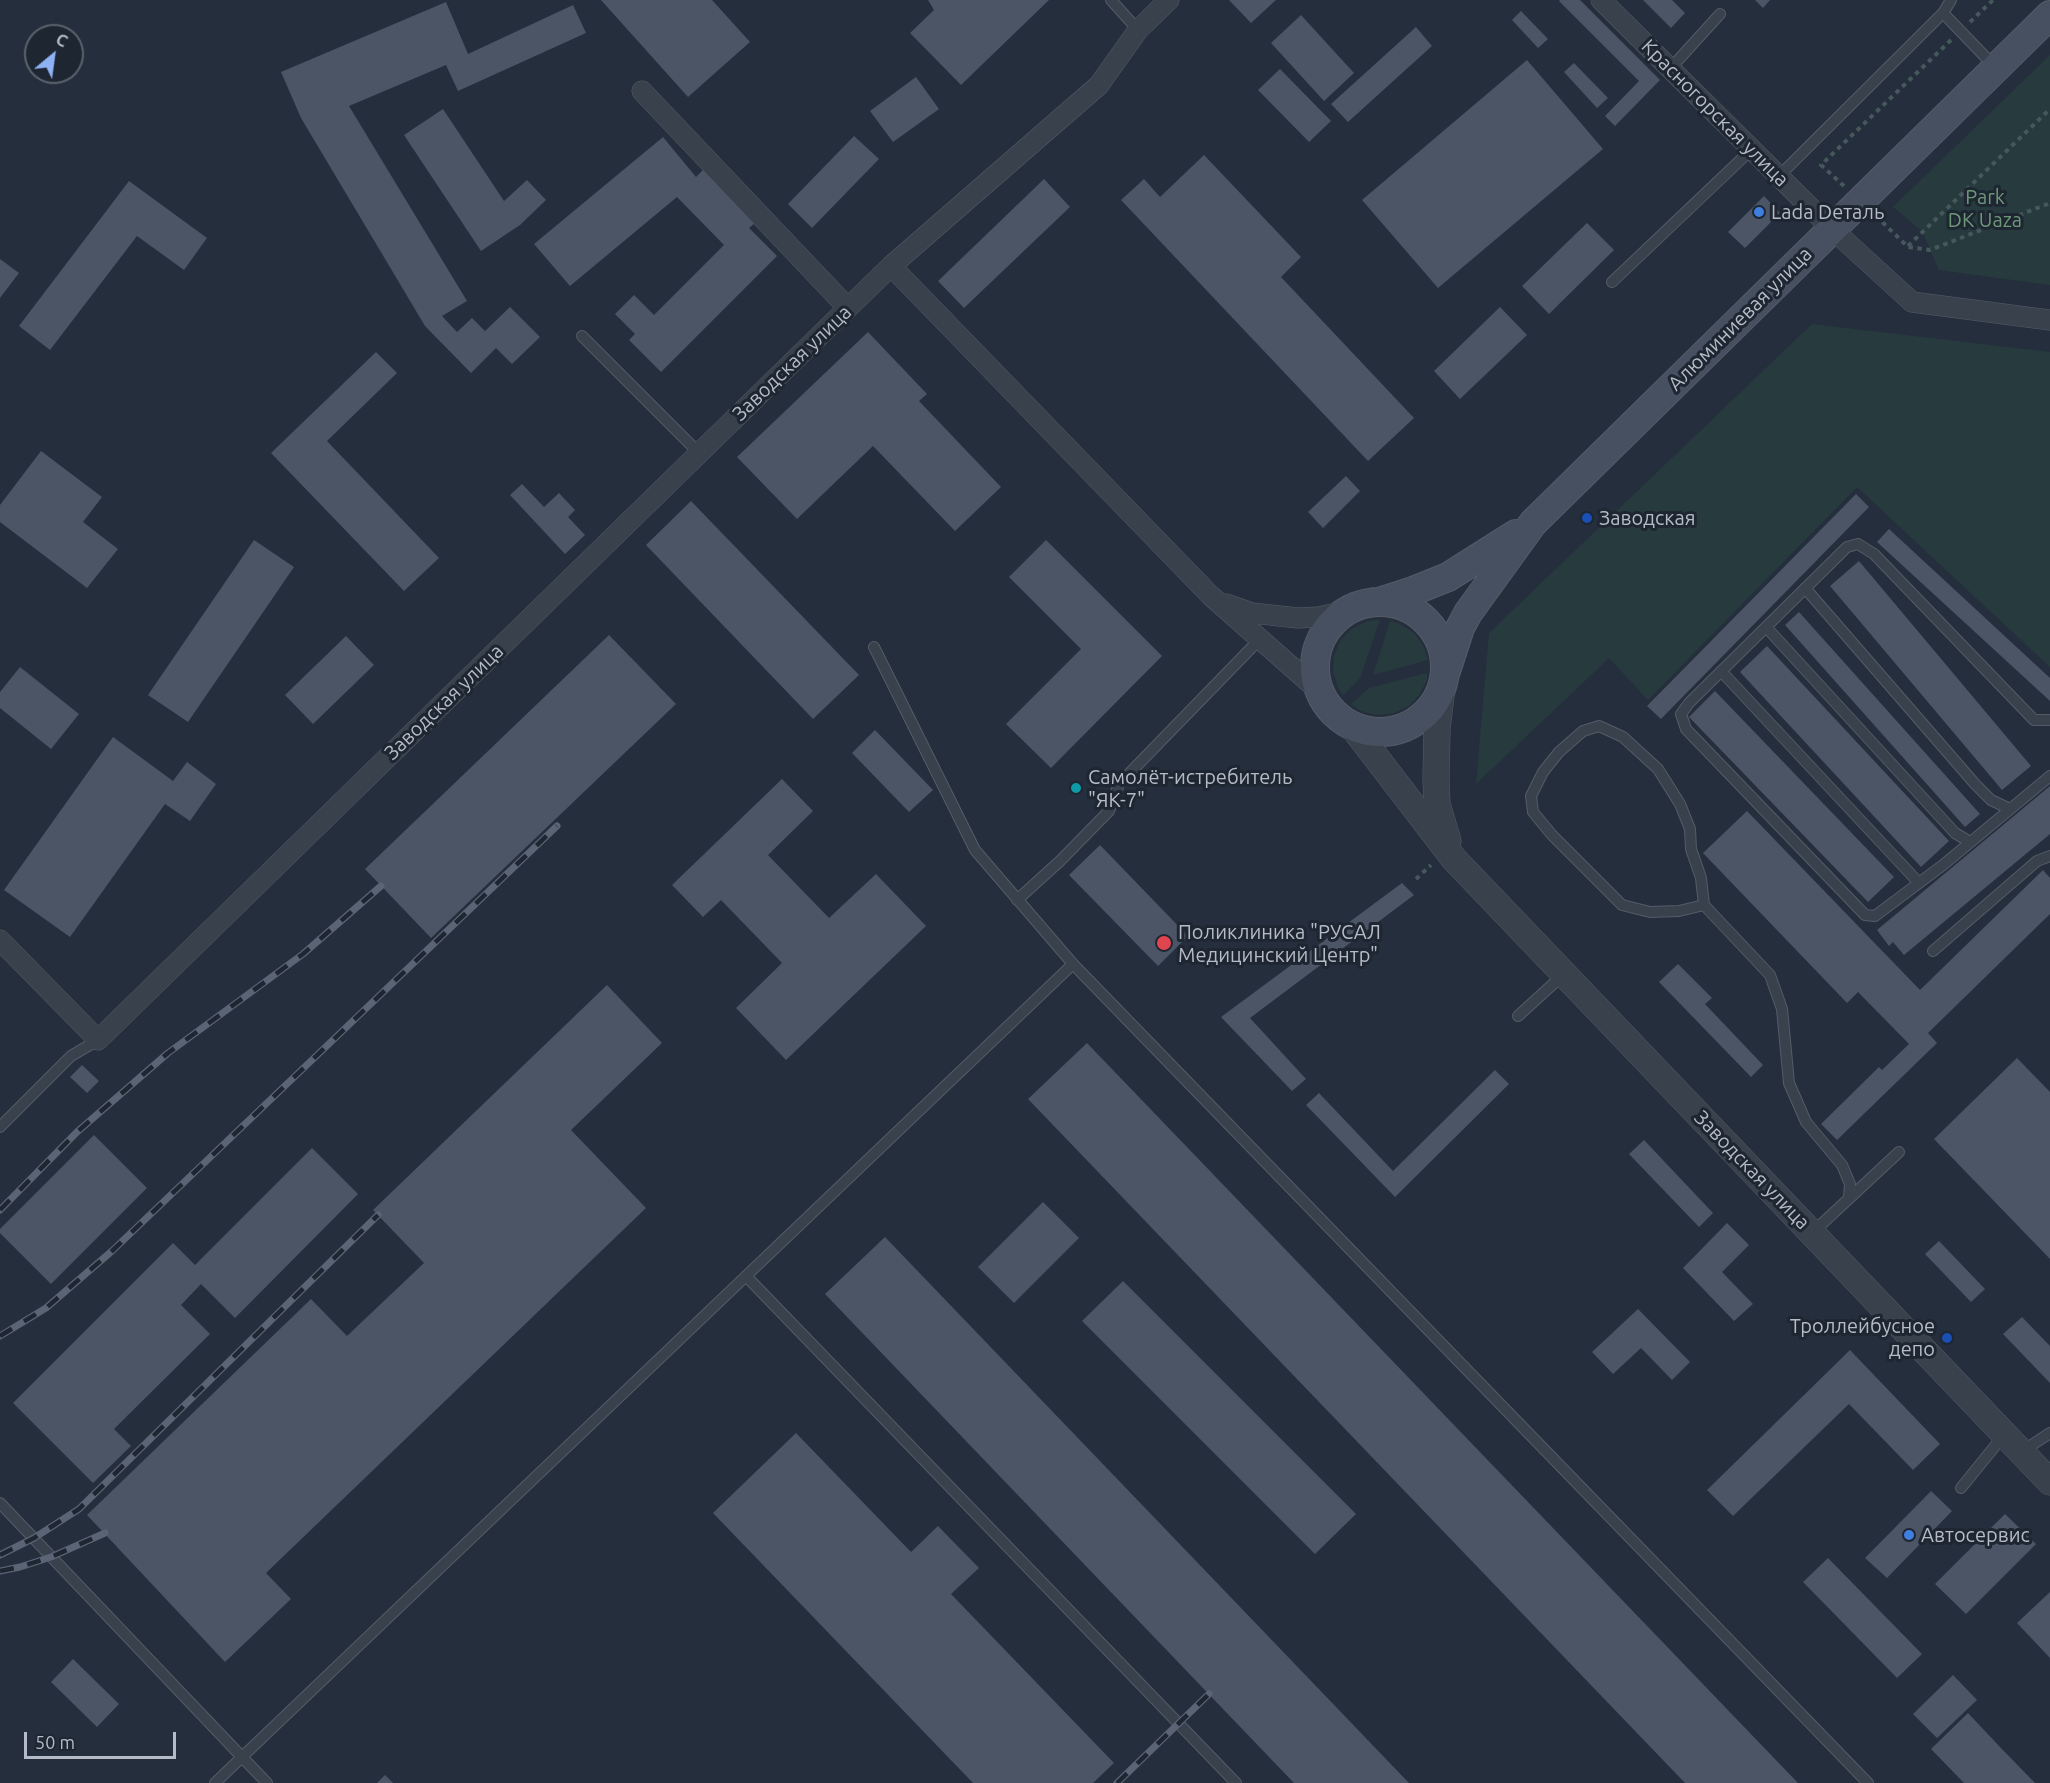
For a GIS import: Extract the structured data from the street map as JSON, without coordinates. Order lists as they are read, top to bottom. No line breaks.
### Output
{"streets":{"main road":["Алюминиевая улица"],"street":["Красногорская улица","Заводская улица"]},"crossings":[["Красногорская улица","Алюминиевая улица"]],"parks":["Park DK Uaza"],"places":["Lada Dеталь","Заводская","Самолёт-истребитель \"ЯК-7\"","Поликлиника \"РУСАЛ Медицинский Центр\"","Троллейбусное депо","Автосервис"],"scale_bar":"50 m","north":"top right"}
